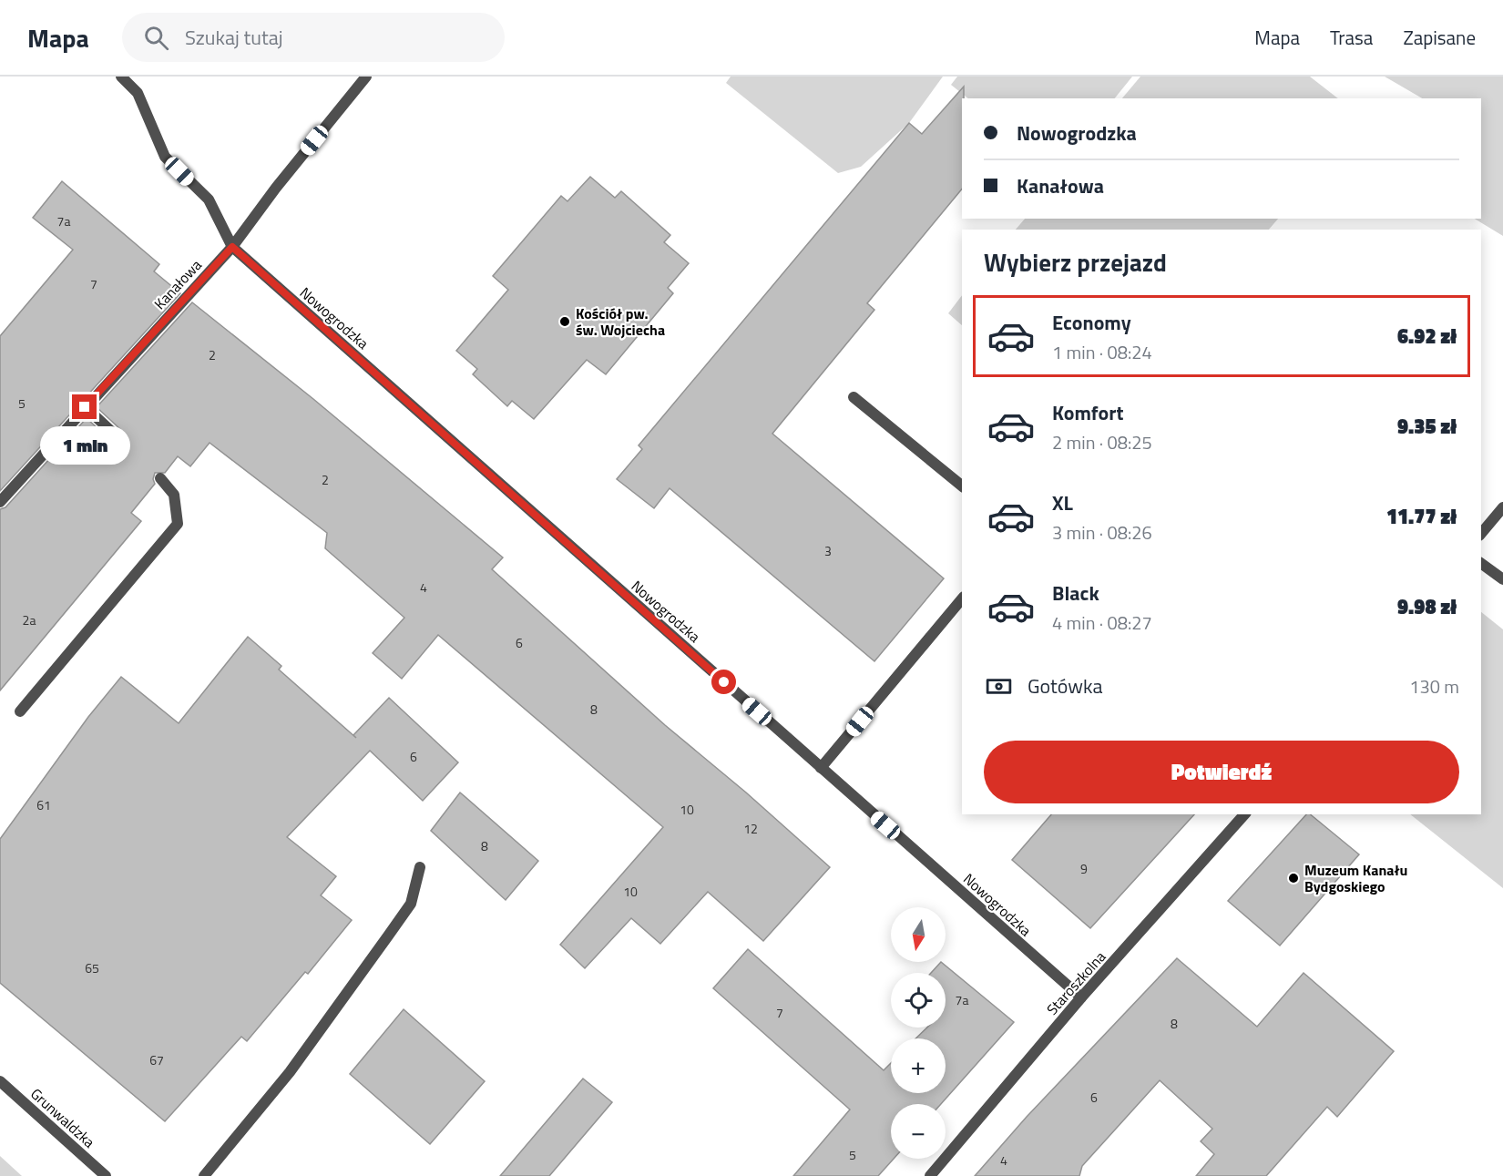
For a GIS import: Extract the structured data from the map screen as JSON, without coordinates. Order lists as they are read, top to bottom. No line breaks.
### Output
{"streets":{"street":["Kanałowa","Nowogrodzka","Staroszkolna","Grunwaldzka"]},"crossings":[["Kanałowa","Nowogrodzka"],["Nowogrodzka","Staroszkolna"]],"places":["Kościół pw. św. Wojciecha","Muzeum Kanału Bydgoskiego"],"house_numbers":["7a","7","2","5","2","3","4","2a","6","8","6","61","10","12","8","9","10","65","7a","7","8","67","6","5","4"],"north":"bottom","page":{"header":"Mapa","search":"Szukaj tutaj","nav":["Mapa","Trasa","Zapisane"],"banner":["Nowogrodzka","Kanałowa"],"heading":"Wybierz przejazd","list":[{"name":"Economy","note":"1 min · 08:24","value":"6.92 zł"},{"name":"Komfort","note":"2 min · 08:25","value":"9.35 zł"},{"name":"XL","note":"3 min · 08:26","value":"11.77 zł"},{"name":"Black","note":"4 min · 08:27","value":"9.98 zł"}],"bubble":"1 min","pay":["Gotówka","130 m"],"buttons":"Potwierdź","map_buttons":["+","−"]}}
